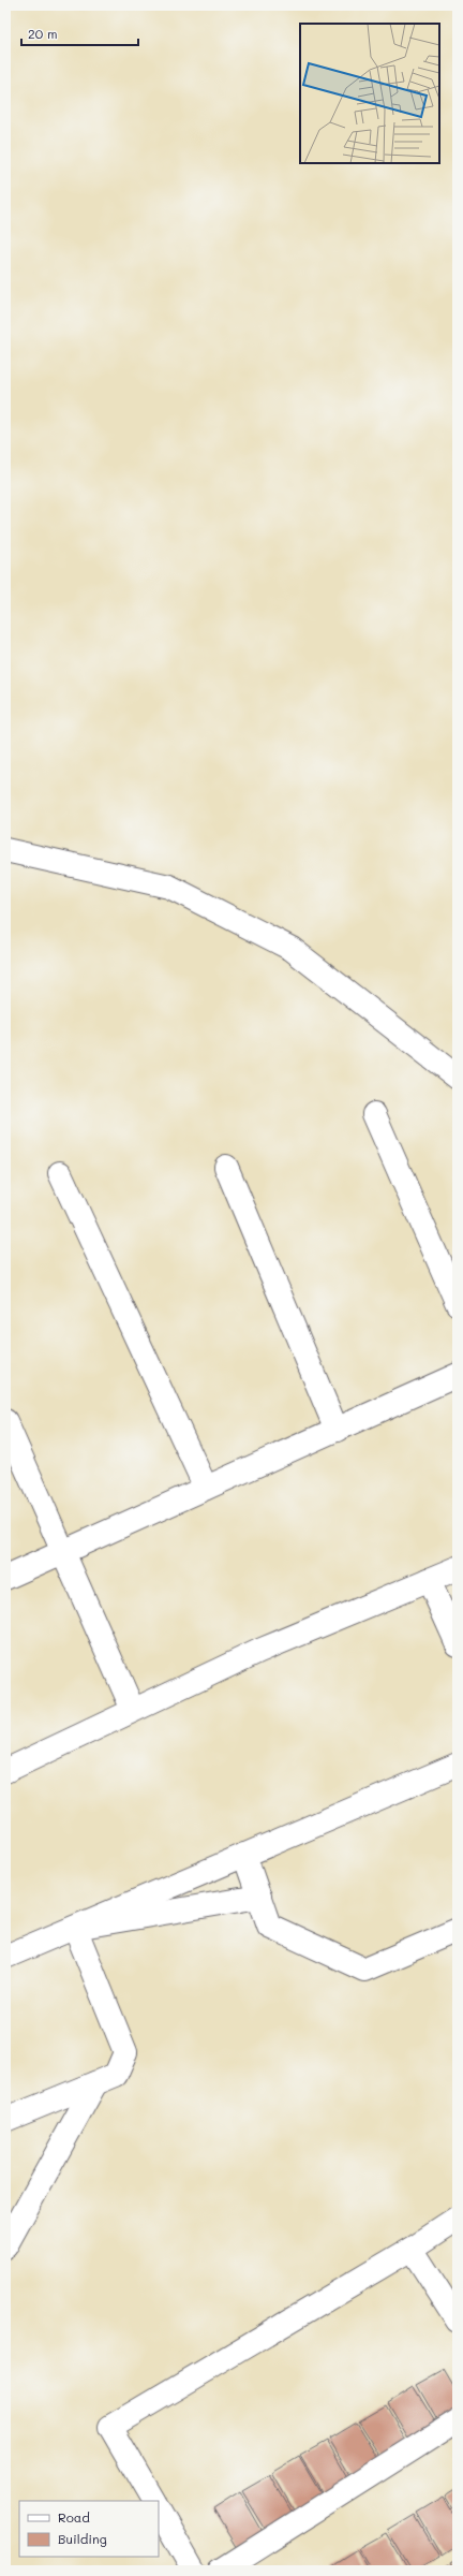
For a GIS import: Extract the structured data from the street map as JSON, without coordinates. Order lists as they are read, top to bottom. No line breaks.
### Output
{"legend":["Road","Building"],"scale_bar":"20 m"}
